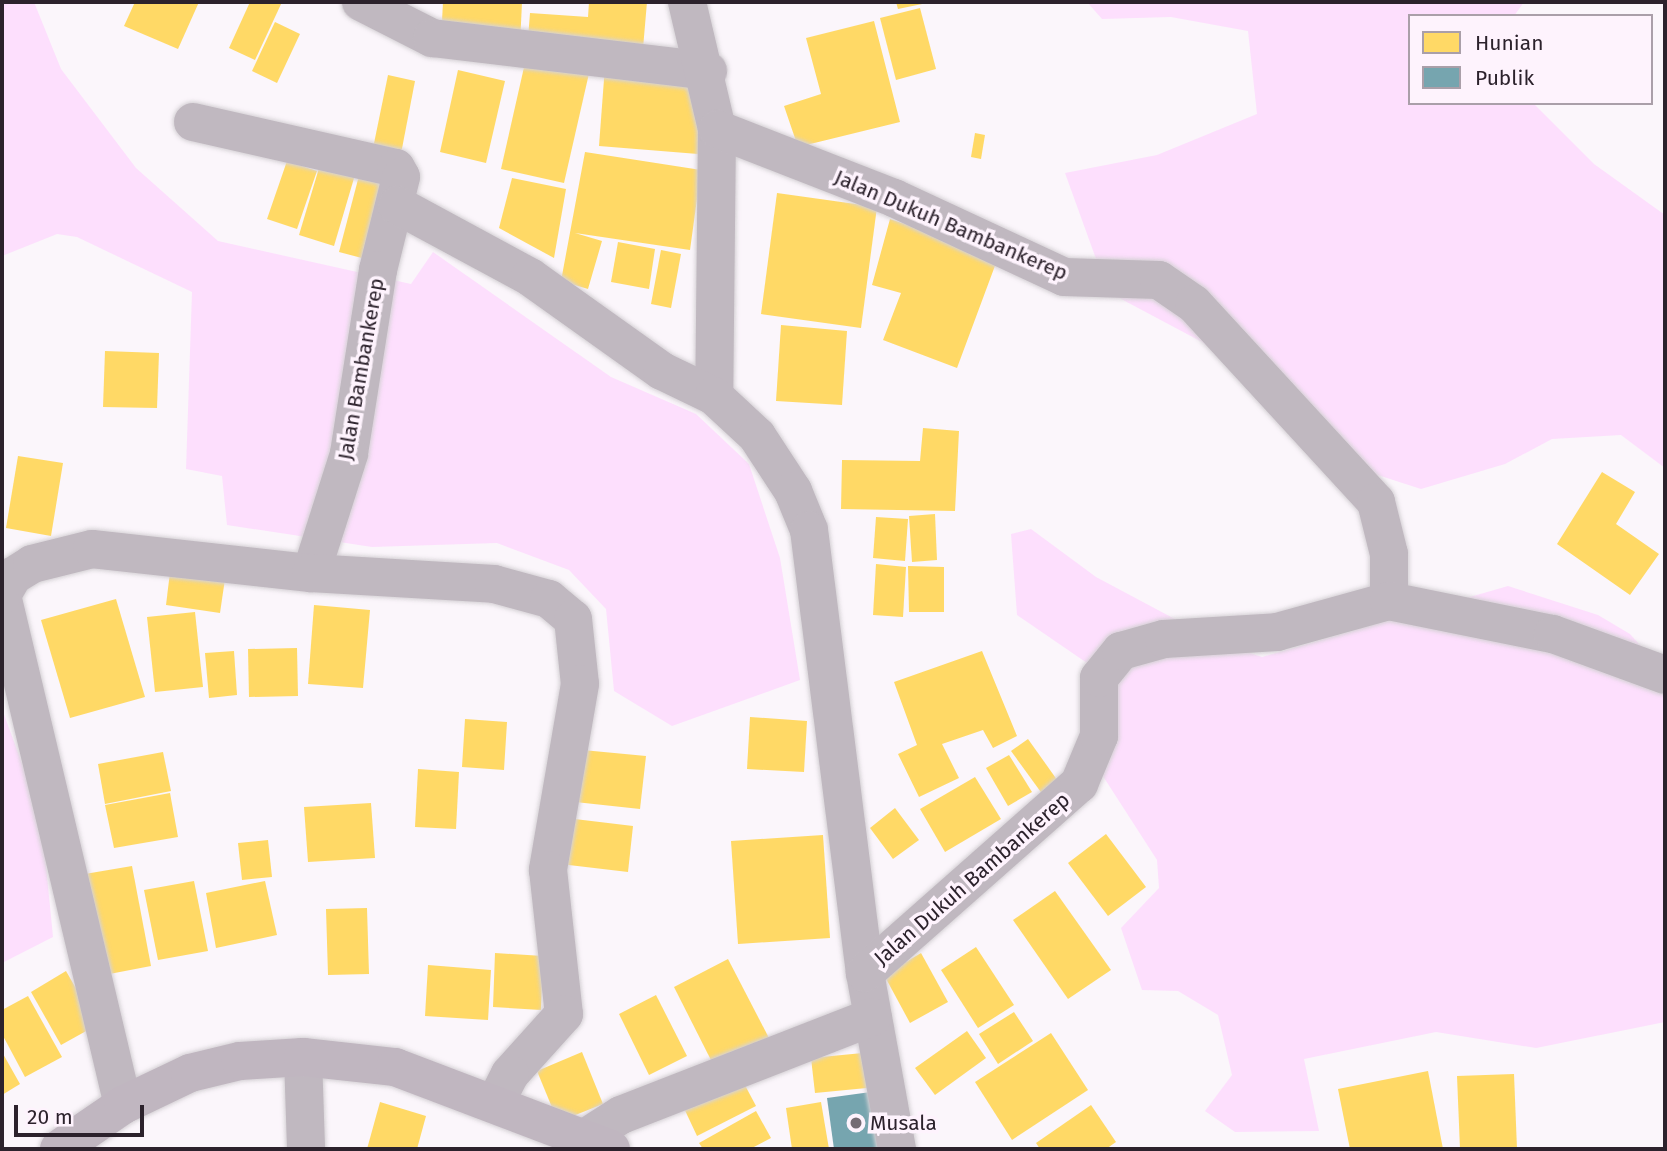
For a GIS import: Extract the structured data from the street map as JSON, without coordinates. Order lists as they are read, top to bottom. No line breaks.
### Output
{"streets":{"street":["Jalan Dukuh Bambankerep","Jalan Bambankerep"]},"crossings":[["Jalan Dukuh Bambankerep","Jalan Bambankerep"]],"places":["Musala"],"legend":["Hunian","Publik"],"scale_bar":"20 m"}
